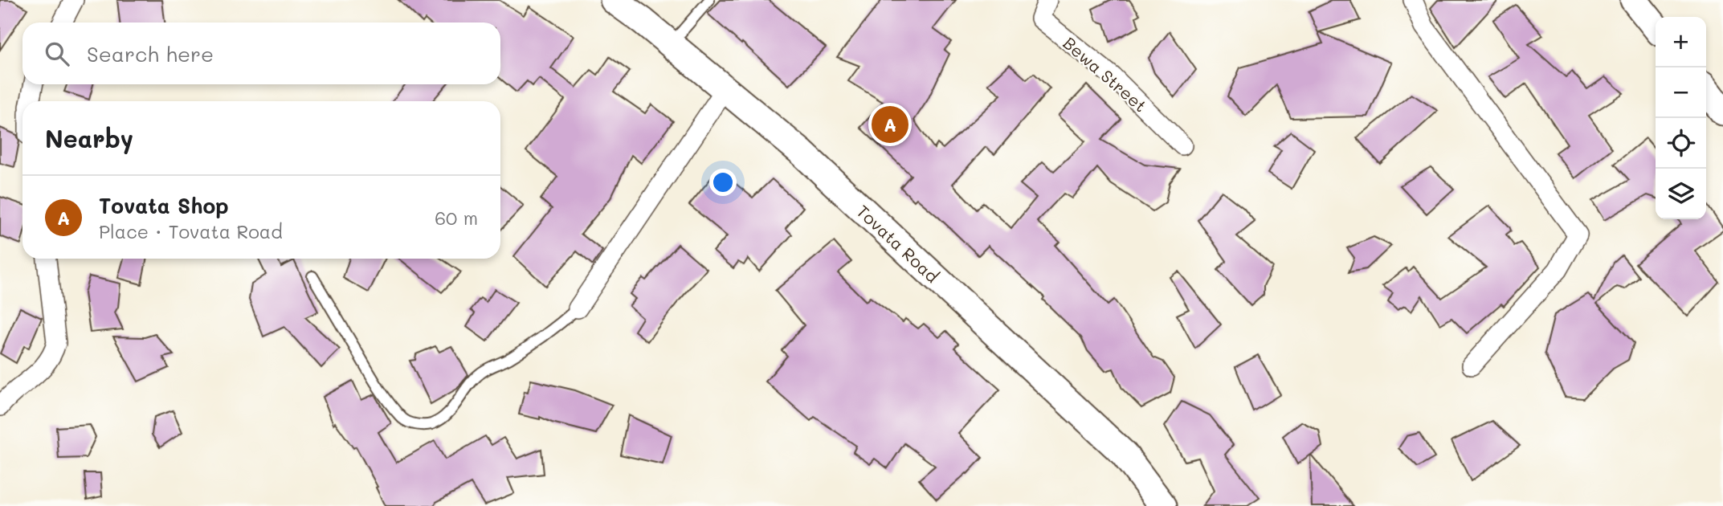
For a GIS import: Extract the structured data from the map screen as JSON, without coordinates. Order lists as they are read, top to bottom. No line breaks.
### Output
{"streets":{"street":["Bewa Street","Tovata Road"]},"page":{"map_buttons":["+","−"],"search":"Search here","heading":"Nearby","pins":"A","list":[{"mark":"A","name":"Tovata Shop","note":"Place · Tovata Road","value":"60 m"}]}}
